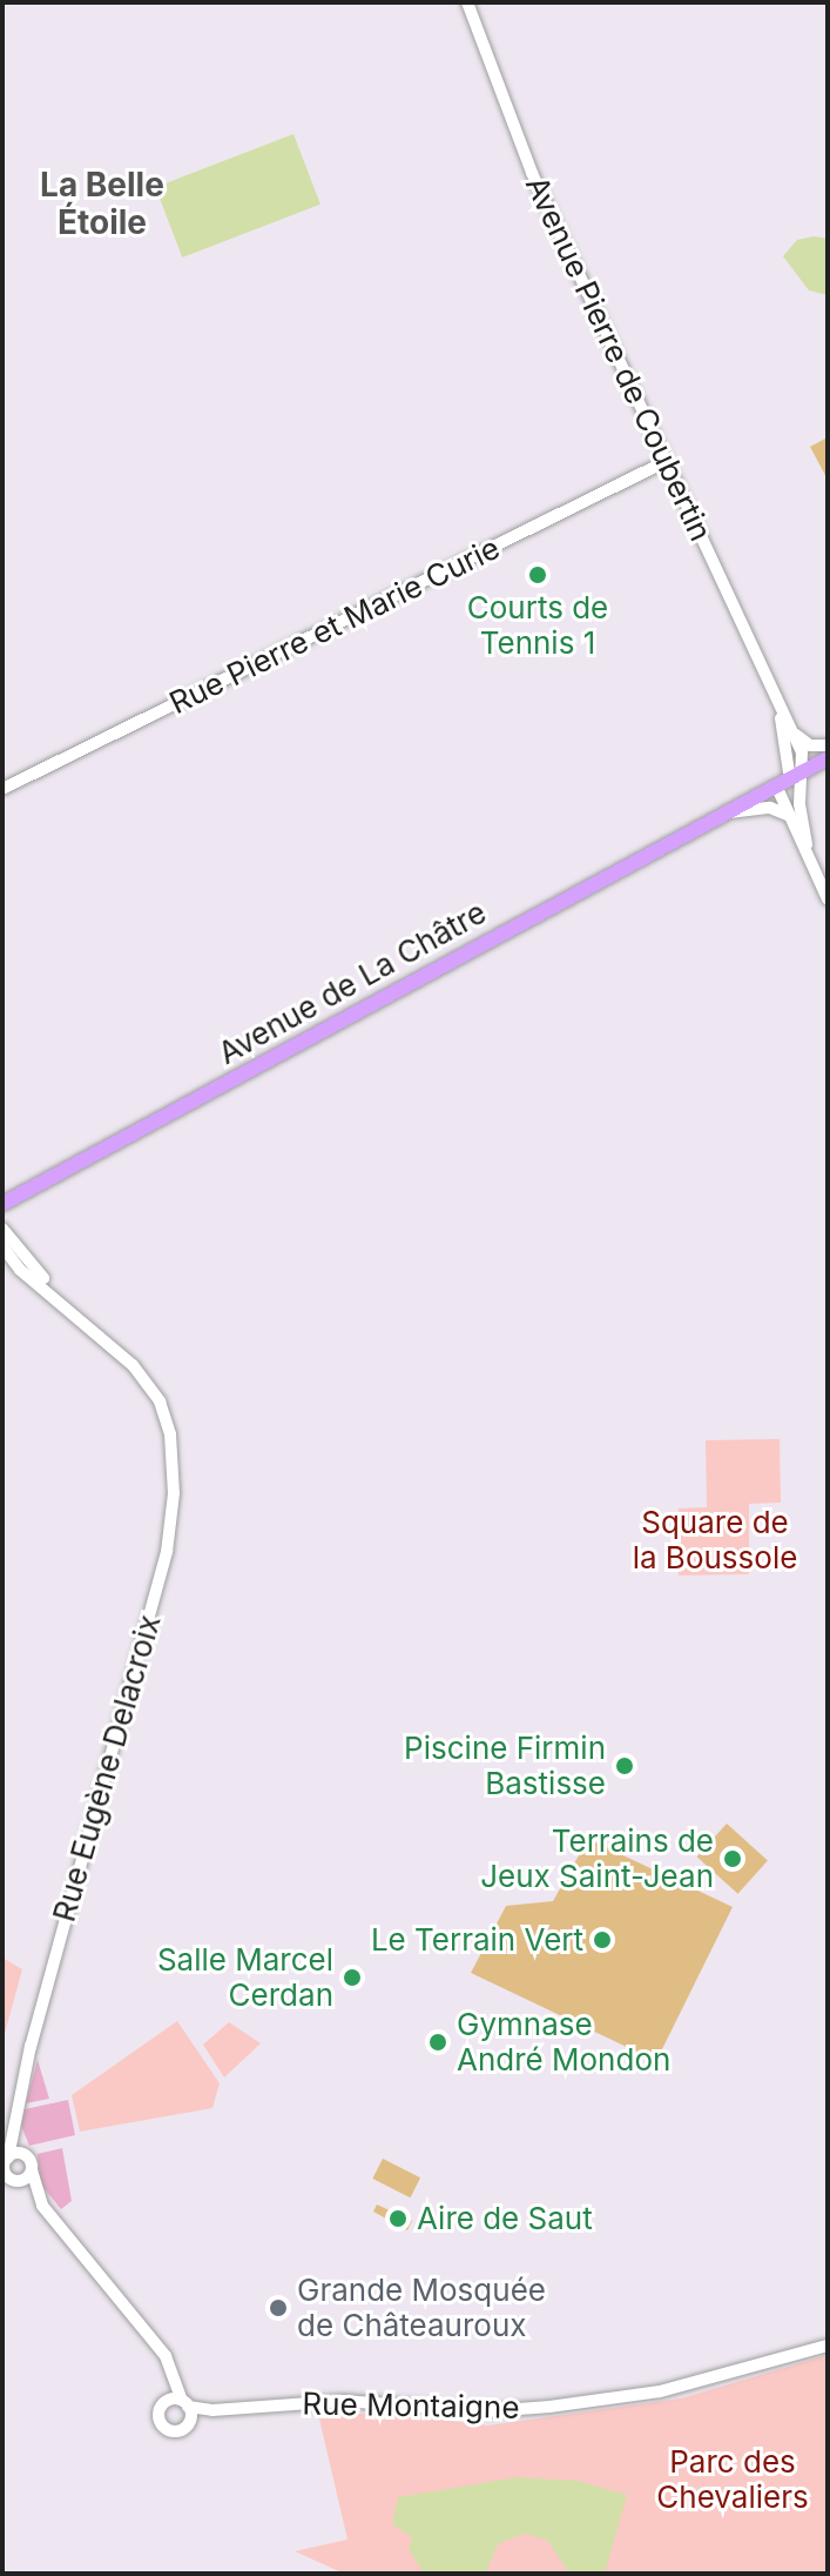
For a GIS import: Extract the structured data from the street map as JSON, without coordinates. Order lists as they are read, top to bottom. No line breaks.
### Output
{"streets":{"main road":["Avenue de La Châtre"],"street":["Avenue Pierre de Coubertin","Rue Pierre et Marie Curie","Rue Eugène Delacroix","Rue Montaigne"]},"crossings":[["Avenue Pierre de Coubertin","Rue Pierre et Marie Curie"],["Avenue Pierre de Coubertin","Avenue de La Châtre"]],"districts":["La Belle Étoile"],"parks":["Square de la Boussole","Parc des Chevaliers"],"places":["Courts de Tennis 1","Piscine Firmin Bastisse","Terrains de Jeux Saint-Jean","Le Terrain Vert","Salle Marcel Cerdan","Gymnase André Mondon","Aire de Saut","Grande Mosquée de Châteauroux"]}
